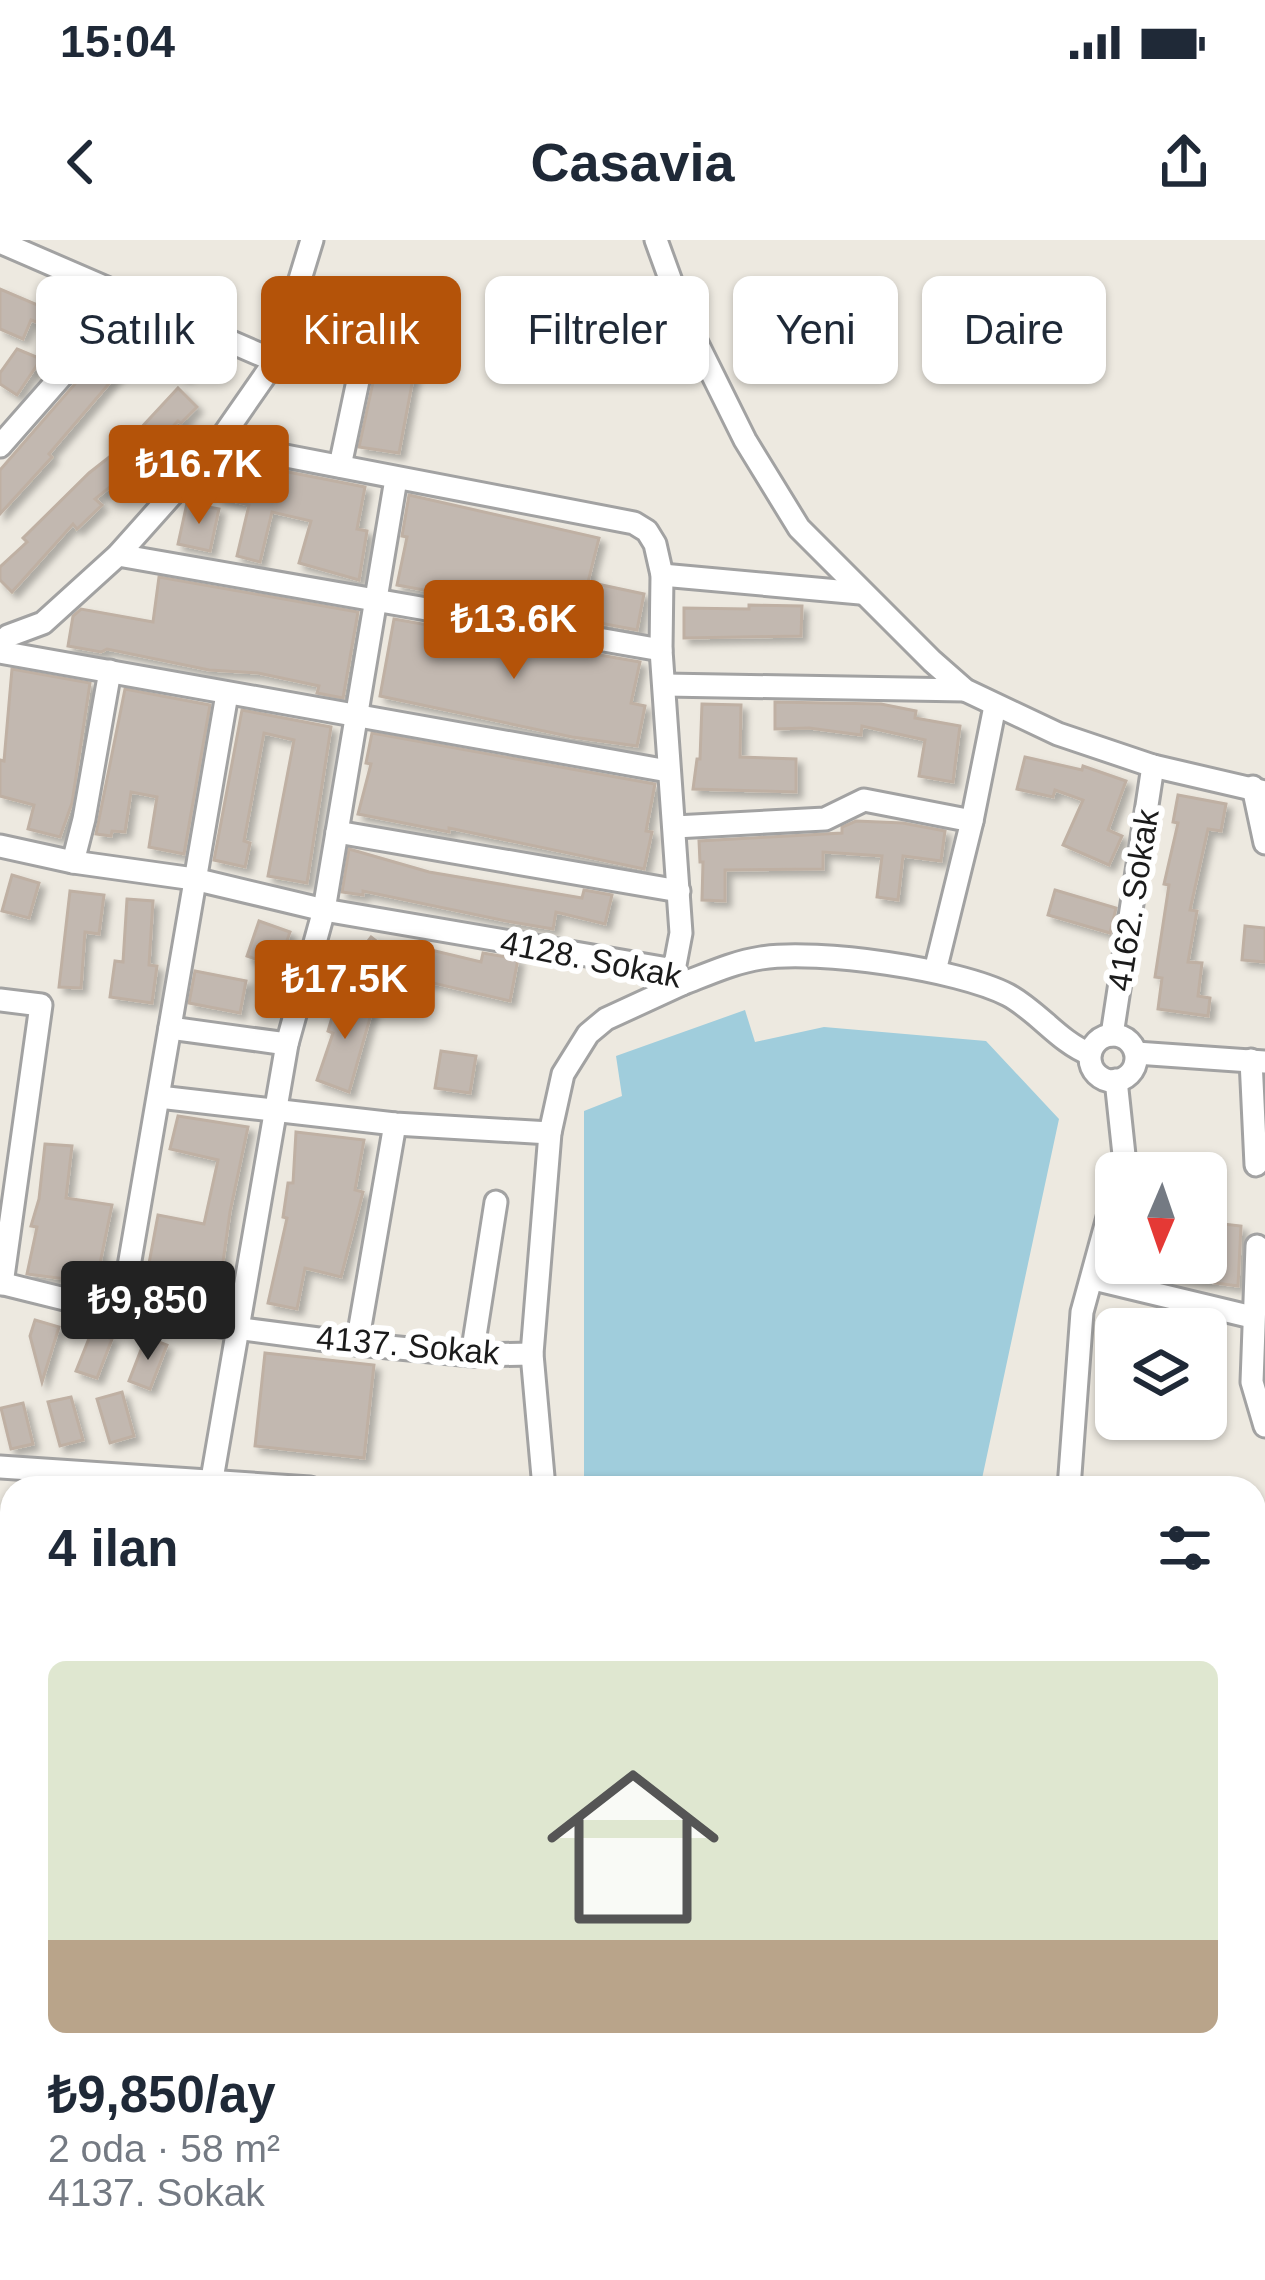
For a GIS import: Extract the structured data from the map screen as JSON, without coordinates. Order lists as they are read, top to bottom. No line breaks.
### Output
{"streets":{"street":["4162. Sokak","4128. Sokak","4137. Sokak"]},"crossings":[["4162. Sokak","4128. Sokak"]],"north":"bottom","page":{"status":"15:04","header":"Casavia","chip":["Satılık","Kiralık","Filtreler","Yeni","Daire"],"price":["₺16.7K","₺13.6K","₺17.5K","₺9,850"],"heading":"4 ilan","list":[{"name":"₺9,850/ay","note":"2 oda · 58 m² · 4137. Sokak"}]}}
